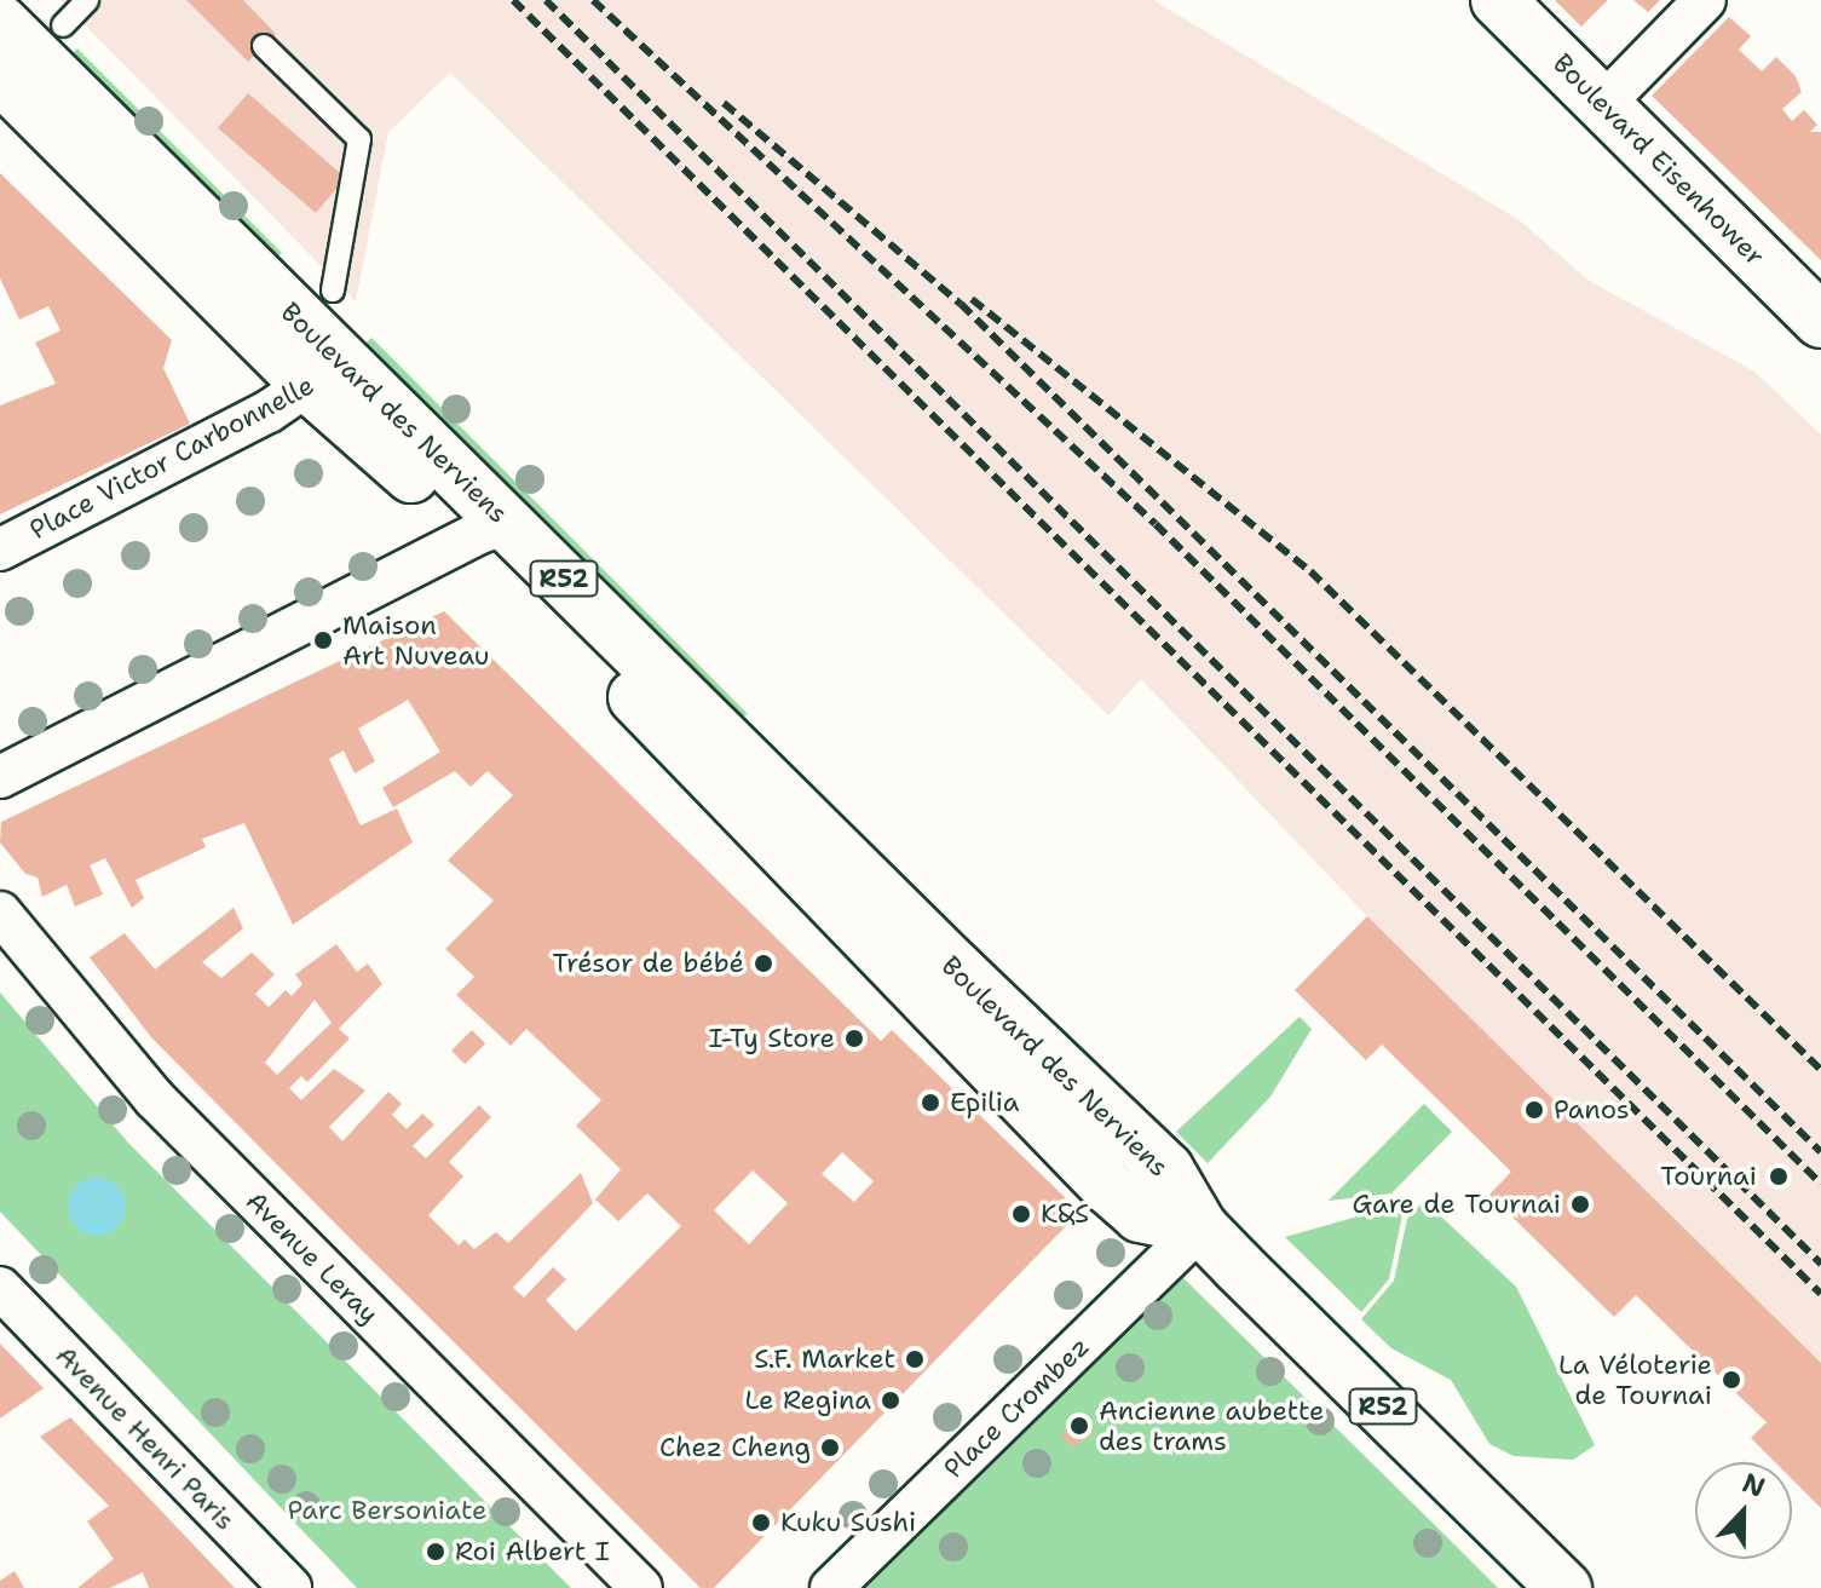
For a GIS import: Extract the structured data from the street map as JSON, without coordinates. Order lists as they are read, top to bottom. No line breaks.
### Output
{"streets":{"main road":["Boulevard Eisenhower","Boulevard des Nerviens","R52"],"street":["Place Victor Carbonnelle","Avenue Leray","Place Crombez","Avenue Henri Paris"]},"crossings":[["Boulevard des Nerviens","Place Victor Carbonnelle"],["Boulevard des Nerviens","R52"],["Boulevard des Nerviens","Place Crombez"],["R52","Place Crombez"]],"parks":["Parc Bersoniate"],"places":["Maison Art Nuveau","Trésor de bébé","I-Ty Store","Epilia","Panos","Tournai","Gare de Tournai","K&S","S.F. Market","La Véloterie de Tournai","Le Regina","Ancienne aubette des trams","Chez Cheng","Kuku Sushi","Roi Albert I"],"north":"top"}
